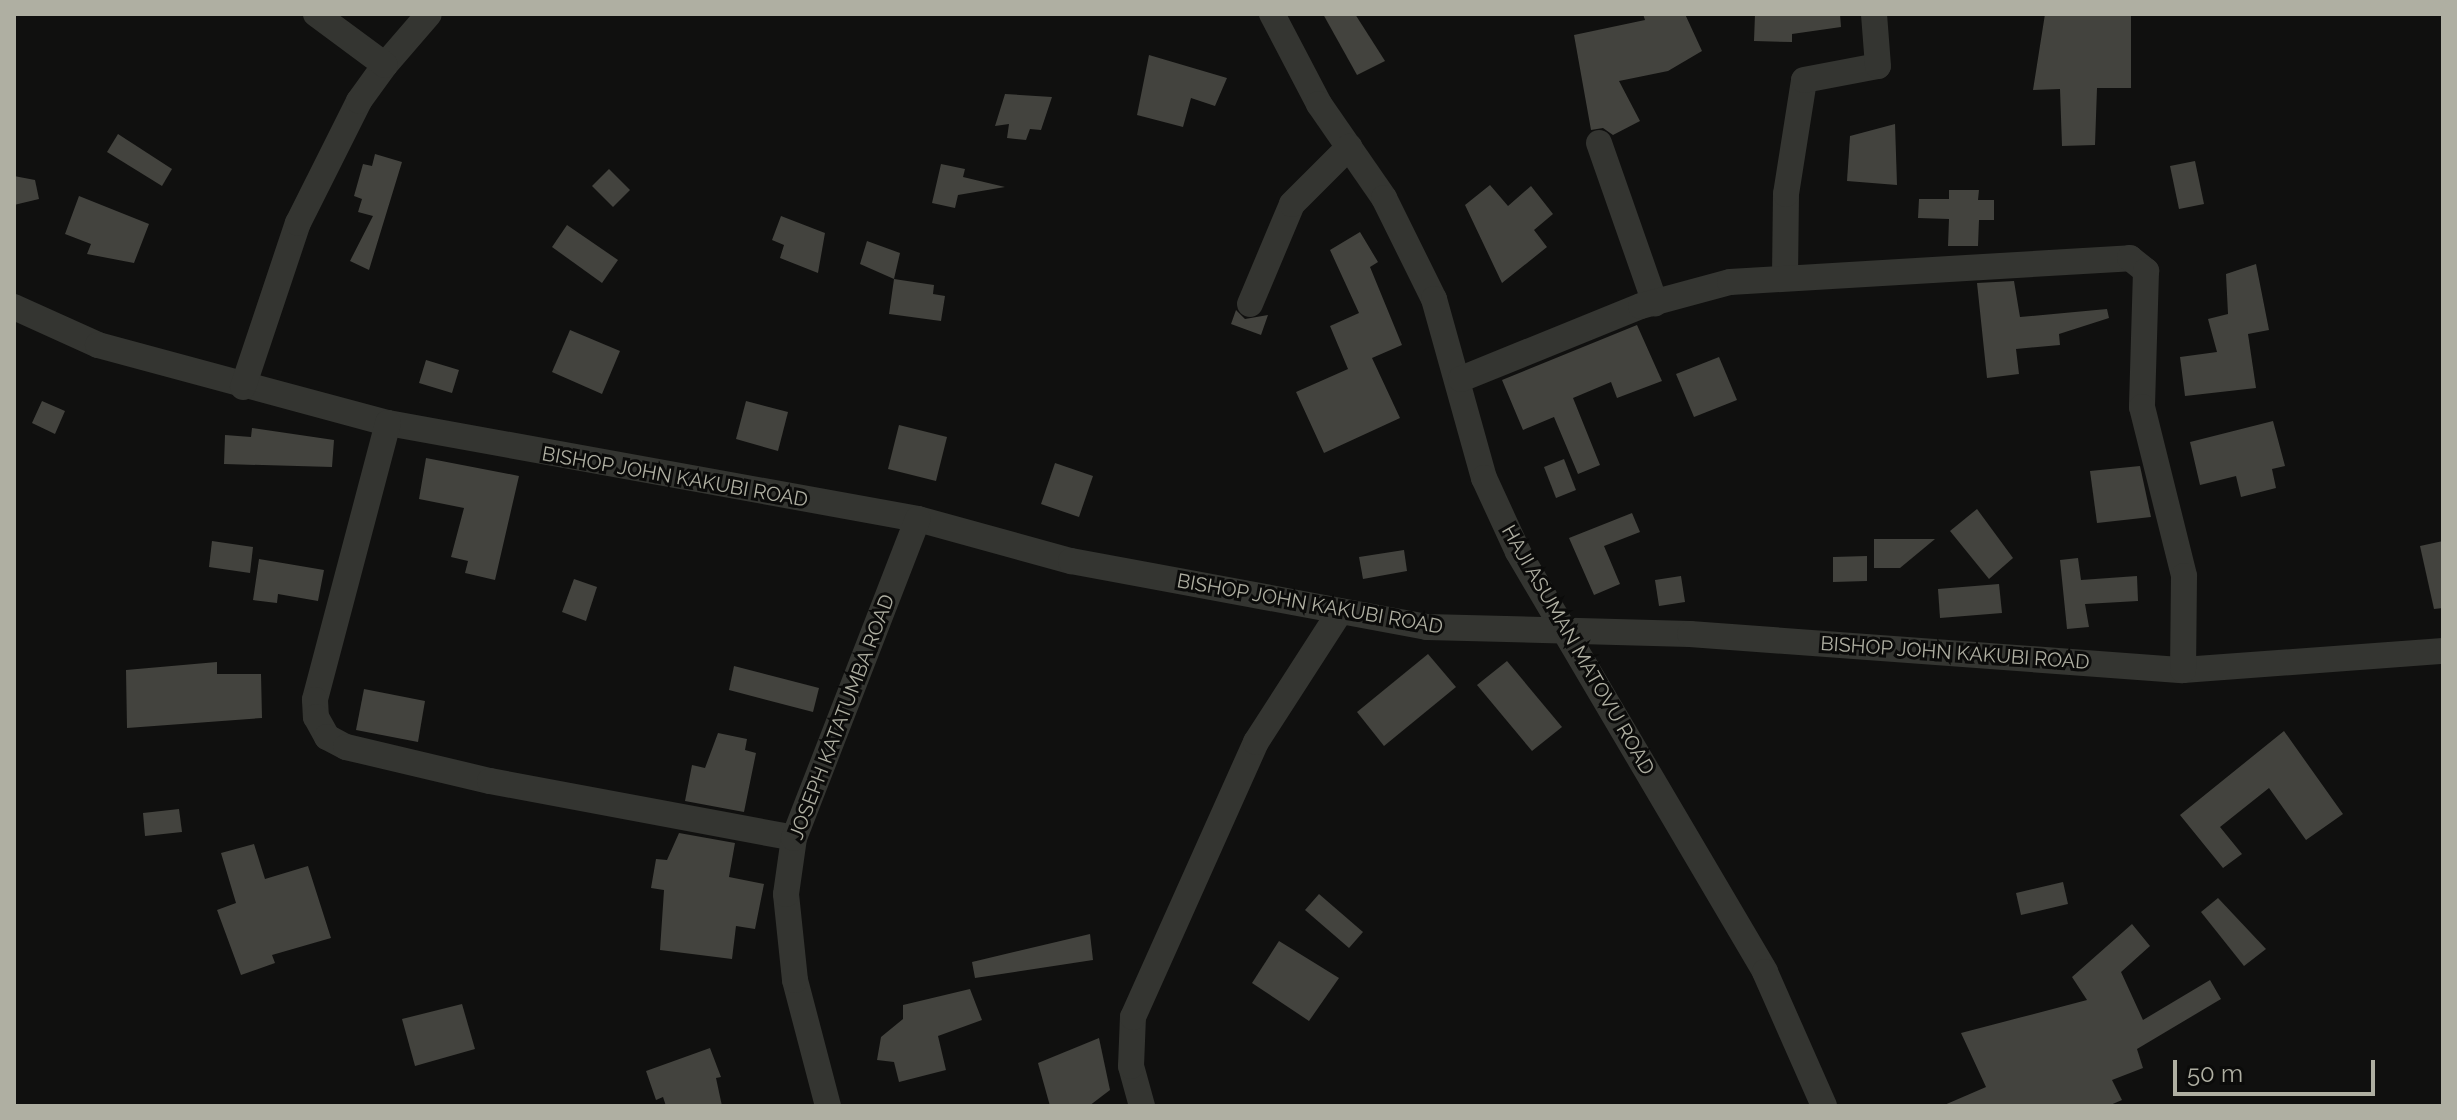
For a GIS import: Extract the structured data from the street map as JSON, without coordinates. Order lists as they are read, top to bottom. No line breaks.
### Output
{"streets":{"street":["BISHOP JOHN KAKUBI ROAD","HAJI ASUMAN MATOVU ROAD","JOSEPH KATATUMBA ROAD"]},"crossings":[["BISHOP JOHN KAKUBI ROAD","HAJI ASUMAN MATOVU ROAD"],["BISHOP JOHN KAKUBI ROAD","JOSEPH KATATUMBA ROAD"]],"scale_bar":"50 m"}
